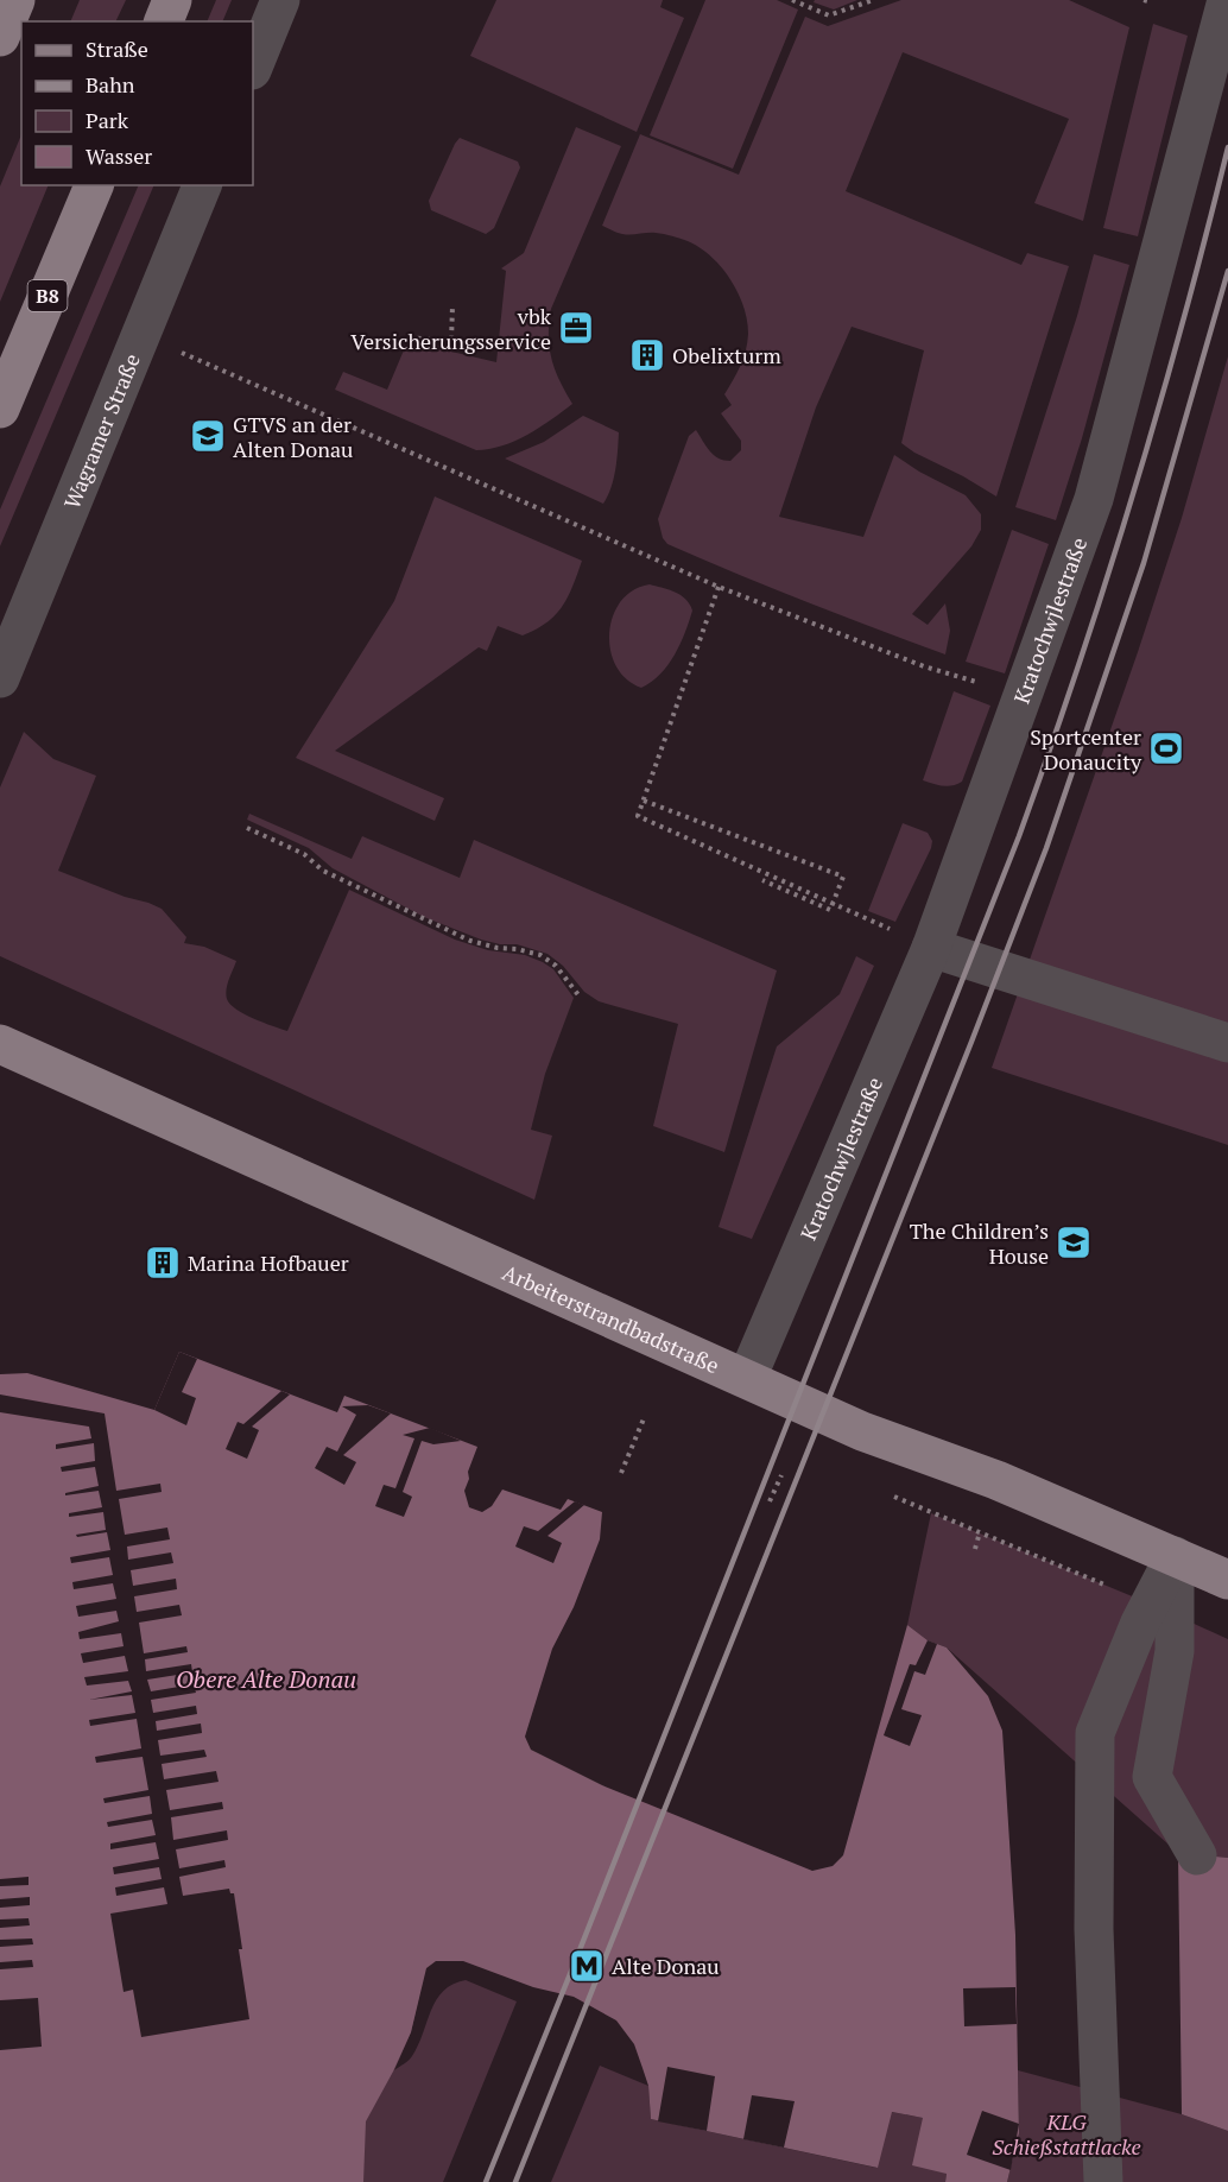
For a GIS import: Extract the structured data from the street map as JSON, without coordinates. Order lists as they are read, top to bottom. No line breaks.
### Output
{"streets":{"main road":["B8","Arbeiterstrandbadstraße"],"street":["Wagramer Straße","Kratochwjlestraße"]},"crossings":[["Kratochwjlestraße","Arbeiterstrandbadstraße"]],"water":["Obere Alte Donau"],"parks":["KLG Schießstattlacke"],"places":{"office":["vbk Versicherungsservice"],"building":["Obelixturm","Marina Hofbauer"],"school or university":["GTVS an der Alten Donau","The Children’s House"],"sports":["Sportcenter Donaucity"],"metro station":["Alte Donau"]},"legend":["Straße","Bahn","Park","Wasser"]}
